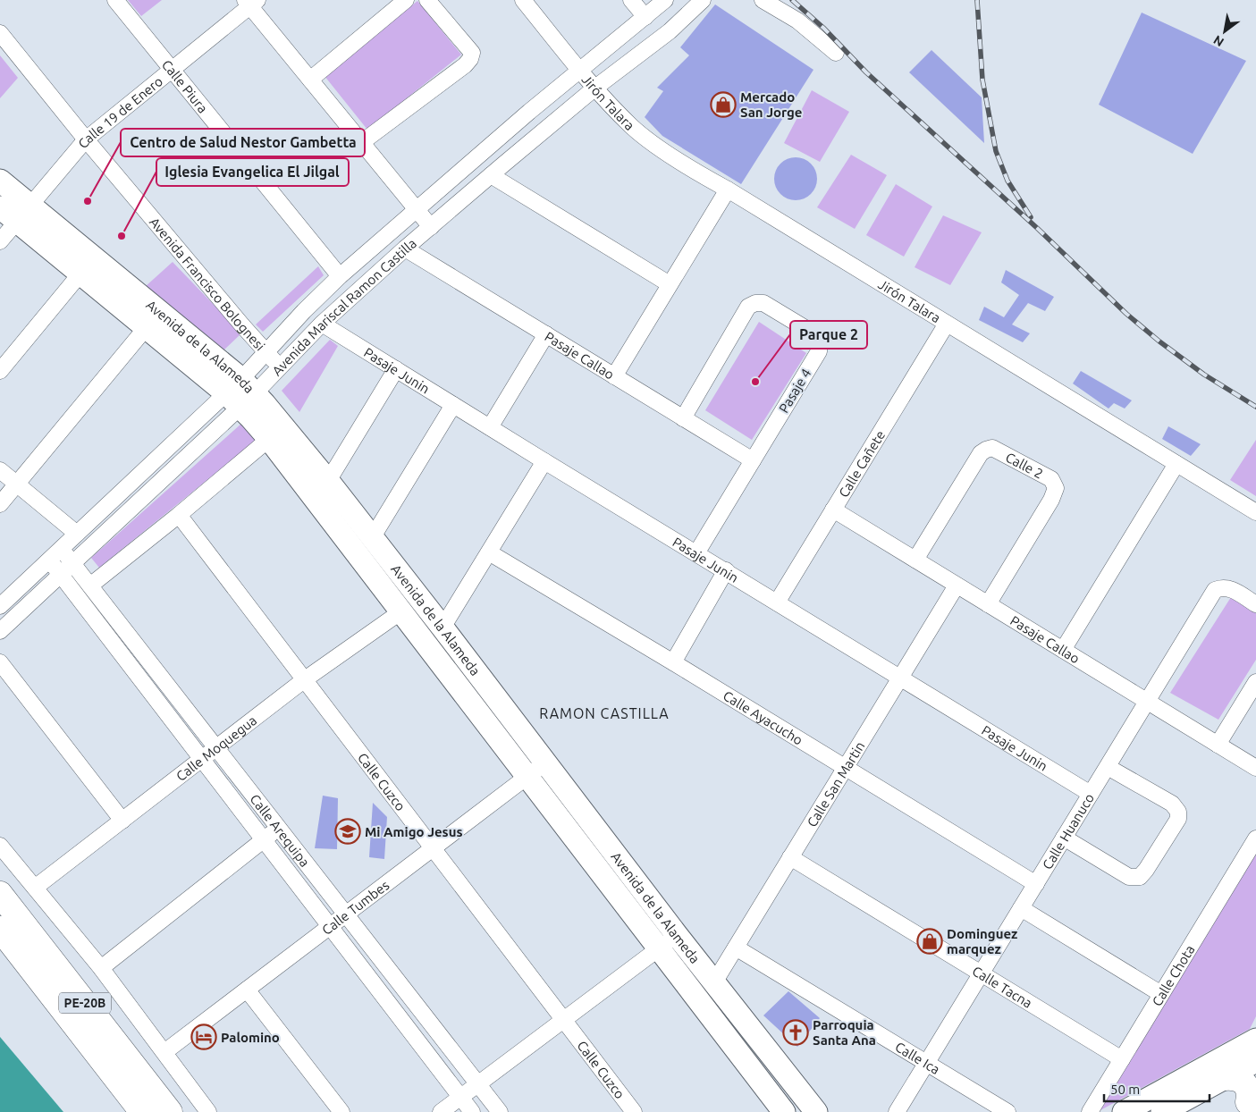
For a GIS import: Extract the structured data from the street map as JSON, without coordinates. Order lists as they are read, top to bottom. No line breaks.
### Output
{"streets":{"main road":["PE-20B"],"street":["Calle Piura","Jirón Talara","Calle 19 de Enero","Avenida Francisco Bolognesi","Avenida Mariscal Ramon Castilla","Avenida de la Alameda","Pasaje Callao","Pasaje Junin","Pasaje 4","Calle Cañete","Calle 2","Calle Ayacucho","Calle Moquegua","Calle Cuzco","Calle San Martin","Calle Arequipa","Calle Huanuco","Calle Tumbes","Calle Chota","Calle Tacna","Calle Ica"]},"crossings":[["Calle Piura","Calle 19 de Enero"],["Calle Piura","Avenida Mariscal Ramon Castilla"],["Jirón Talara","Avenida Mariscal Ramon Castilla"],["Jirón Talara","Calle Cañete"],["Calle 19 de Enero","Avenida Francisco Bolognesi"],["Calle 19 de Enero","Avenida de la Alameda"],["Avenida Francisco Bolognesi","Avenida Mariscal Ramon Castilla"],["Avenida Mariscal Ramon Castilla","Avenida de la Alameda"],["Avenida Mariscal Ramon Castilla","Pasaje Callao"],["Avenida Mariscal Ramon Castilla","Pasaje Junin"],["Avenida Mariscal Ramon Castilla","Calle Arequipa"],["Avenida de la Alameda","Calle Moquegua"],["Avenida de la Alameda","Calle San Martin"],["Avenida de la Alameda","Calle Tumbes"],["Pasaje Callao","Pasaje 4"],["Pasaje Callao","Calle Cañete"],["Pasaje Callao","Calle 2"],["Pasaje Callao","Calle San Martin"],["Pasaje Callao","Calle Huanuco"],["Pasaje Junin","Pasaje 4"],["Pasaje Junin","Calle Cañete"],["Pasaje Junin","Calle San Martin"],["Pasaje Junin","Calle Huanuco"],["Calle Ayacucho","Calle San Martin"],["Calle Ayacucho","Calle Huanuco"],["Calle Moquegua","Calle Cuzco"],["Calle Moquegua","Calle Arequipa"],["Calle Cuzco","Calle Tumbes"],["Calle San Martin","Calle Tacna"],["Calle San Martin","Calle Ica"],["Calle Arequipa","Calle Tumbes"],["Calle Huanuco","Calle Tacna"],["Calle Huanuco","Calle Ica"],["Calle Chota","Calle Tacna"]],"districts":["RAMON CASTILLA"],"places":{"shop":["Mercado San Jorge","Dominguez marquez"],"other":["Centro de Salud Nestor Gambetta","Iglesia Evangelica El Jilgal","Parque 2"],"school or university":["Mi Amigo Jesus"],"church":["Parroquia Santa Ana"],"hotel":["Palomino"]},"scale_bar":"50 m","north":"bottom left"}
